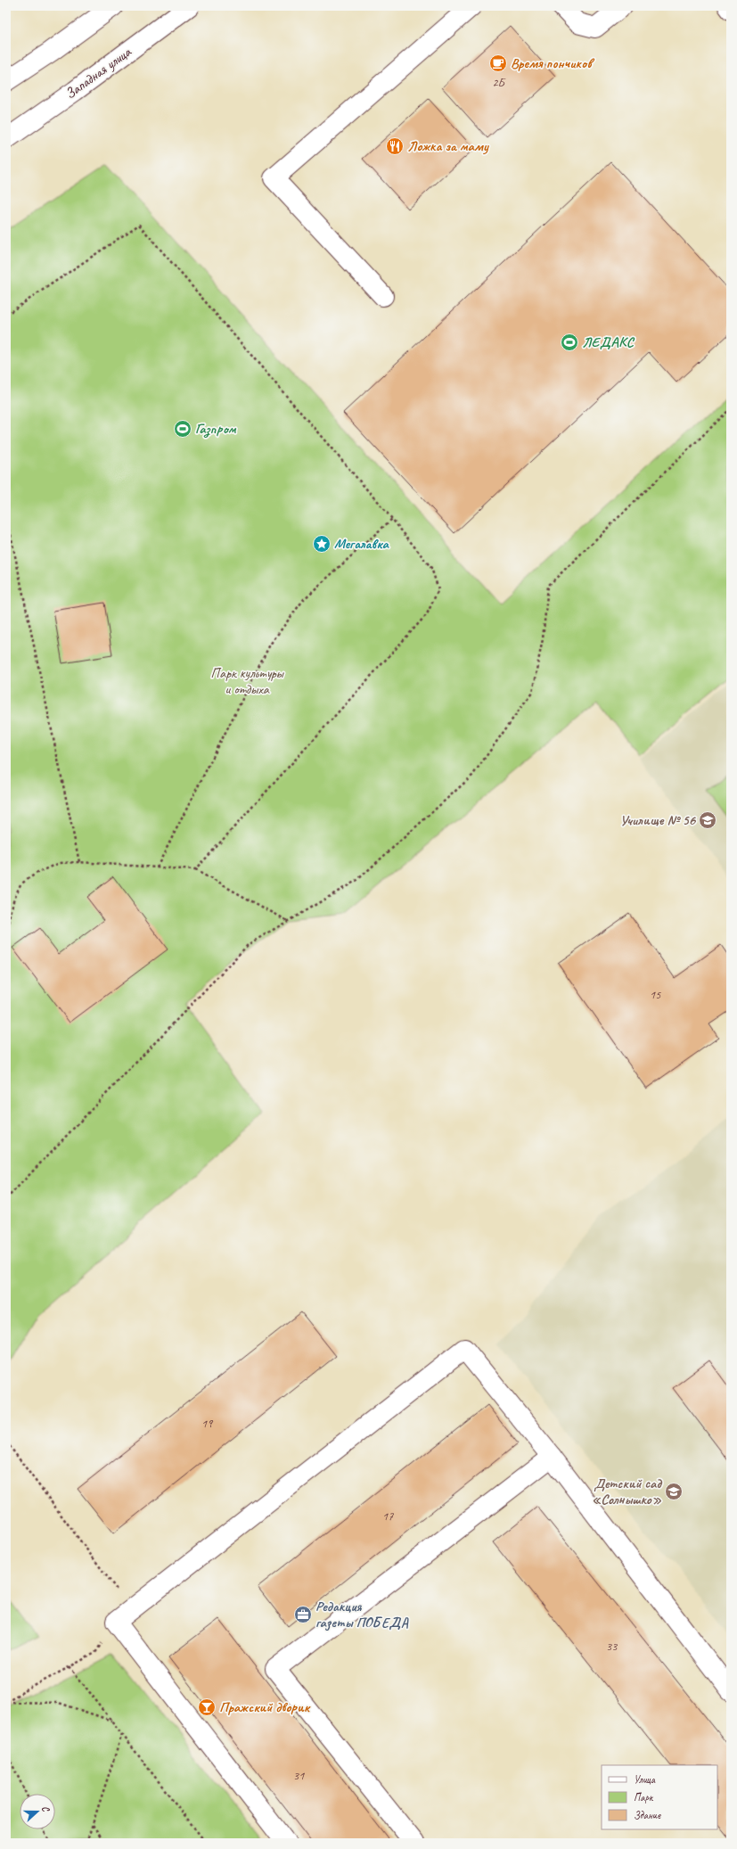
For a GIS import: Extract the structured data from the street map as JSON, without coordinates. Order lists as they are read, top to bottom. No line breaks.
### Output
{"streets":{"main road":["Западная улица"]},"parks":["Парк культуры и отдыха"],"places":{"cafe":["Время пончиков"],"restaurant":["Ложка за маму"],"sports":["ЛЕДАКС","Газпром"],"place":["Мегалавка"],"school or university":["Училище № 56","Детский сад «Солнышко»"],"office":["Редакция газеты ПОБЕДА"],"bar":["Пражский дворик"]},"house_numbers":["2Б","15","19","17","33","31"],"legend":["Улица","Парк","Здание"],"north":"right"}
